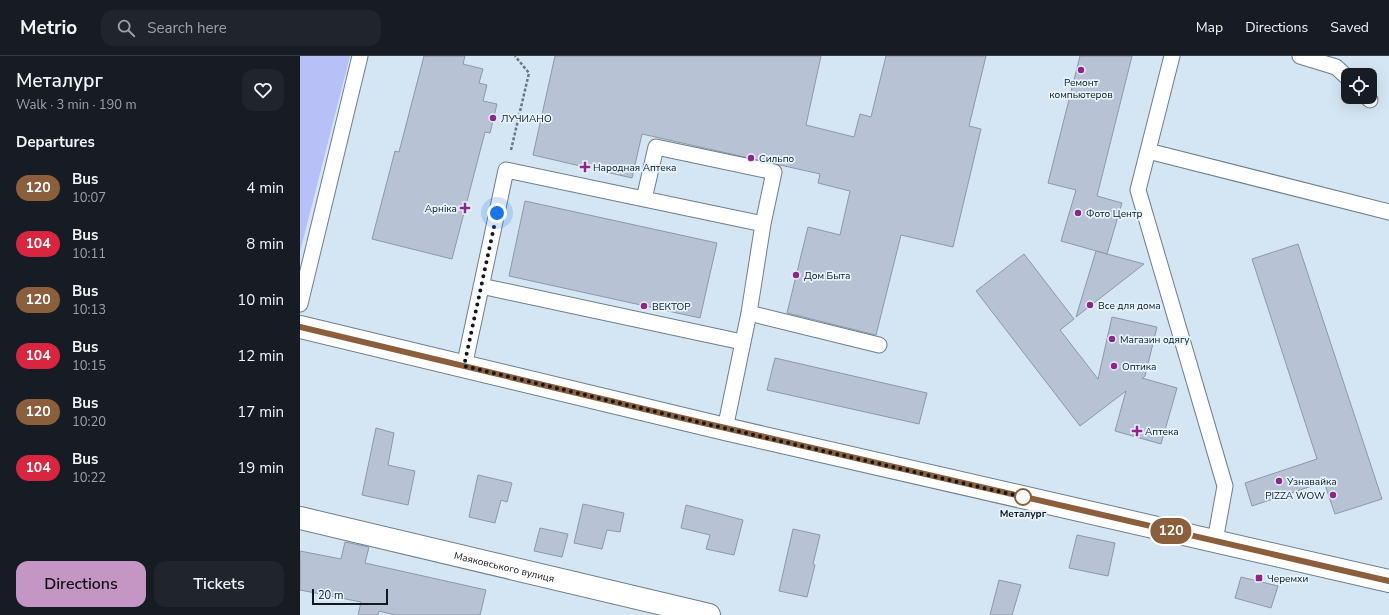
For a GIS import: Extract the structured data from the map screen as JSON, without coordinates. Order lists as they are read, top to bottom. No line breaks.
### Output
{"streets":{"street":["Маяковського вулиця"]},"places":{"other":["Ремонт компьютеров","ЛУЧИАНО","Сильпо","Фото Центр","Дом Быта","Все для дома","ВЕКТОР","Магазин одягу","Оптика","Узнавайка","PIZZA WOW","Металург"],"health":["Народная Аптека","Арніка","Аптека"],"transit":["Черемхи"]},"lines":["bus line 120"],"scale_bar":"20 m","page":{"header":"Metrio","search":"Search here","nav":["Map","Directions","Saved"],"heading":[["Металург","Walk · 3 min · 190 m"],"Departures"],"on_map":"120","list":[{"mark":"120","name":"Bus","note":"10:07","value":"4 min"},{"mark":"104","name":"Bus","note":"10:11","value":"8 min"},{"mark":"120","name":"Bus","note":"10:13","value":"10 min"},{"mark":"104","name":"Bus","note":"10:15","value":"12 min"},{"mark":"120","name":"Bus","note":"10:20","value":"17 min"},{"mark":"104","name":"Bus","note":"10:22","value":"19 min"}],"buttons":["Directions","Tickets"],"scale":"20 m"}}
